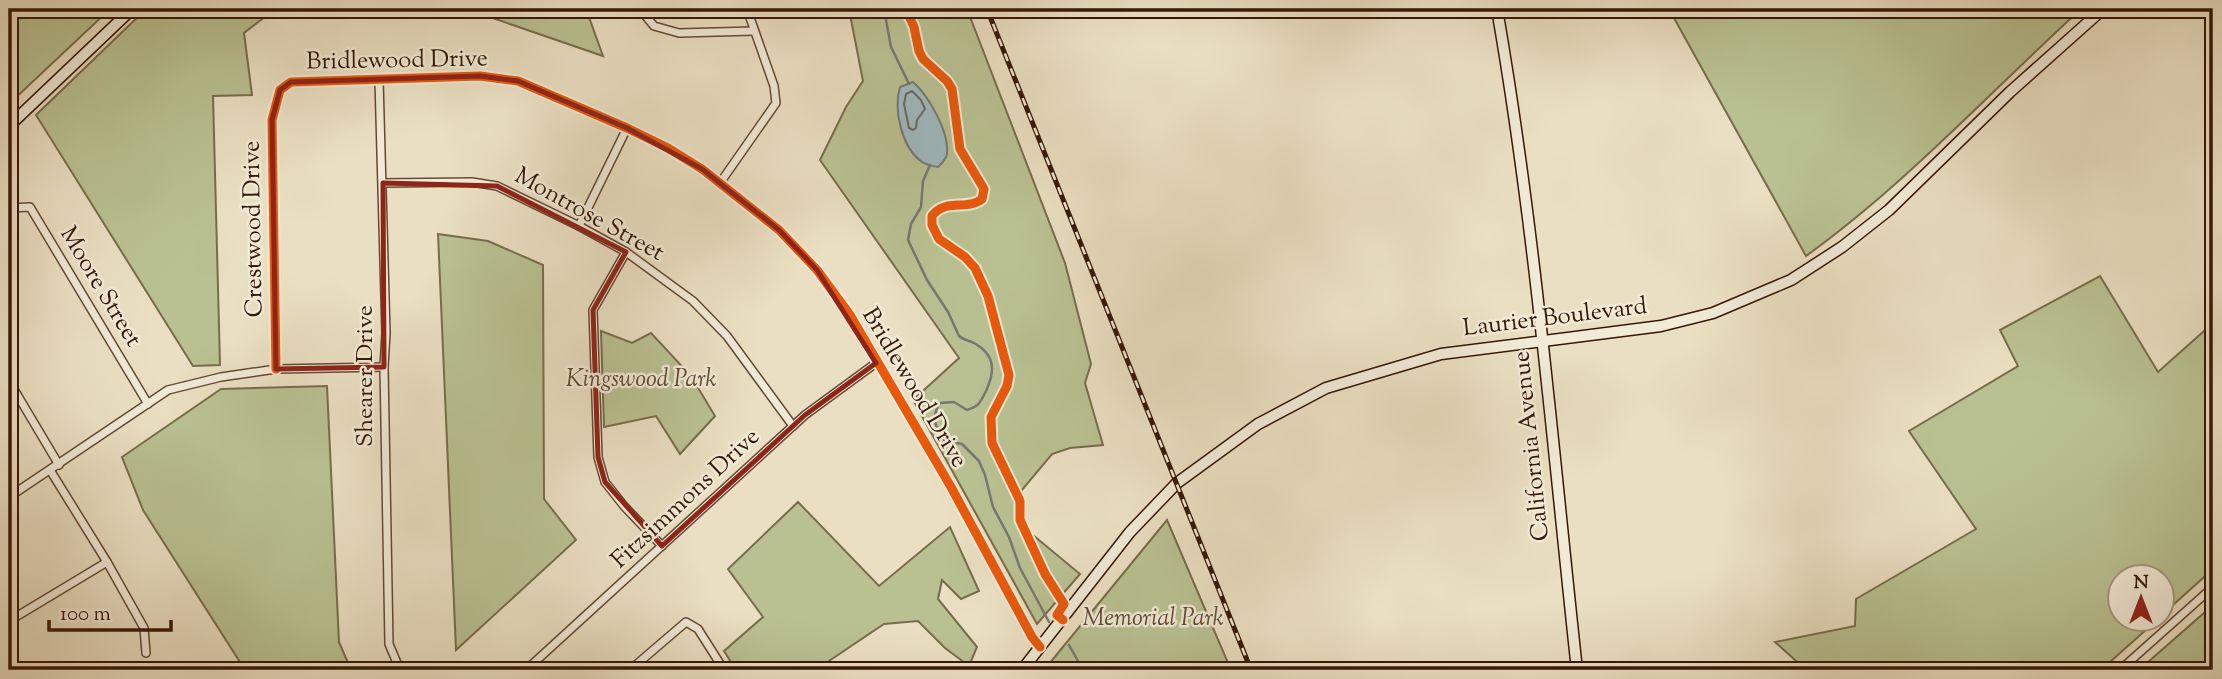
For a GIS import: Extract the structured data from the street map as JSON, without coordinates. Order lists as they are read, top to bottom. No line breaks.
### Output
{"streets":{"street":["Bridlewood Drive","Montrose Street","Crestwood Drive","Moore Street","Laurier Boulevard","Shearer Drive","California Avenue","Fitzsimmons Drive"]},"crossings":[["Bridlewood Drive","Crestwood Drive"],["Bridlewood Drive","Laurier Boulevard"],["Bridlewood Drive","Shearer Drive"],["Bridlewood Drive","Fitzsimmons Drive"],["Montrose Street","Shearer Drive"],["Montrose Street","Fitzsimmons Drive"],["Laurier Boulevard","California Avenue"]],"parks":["Kingswood Park","Memorial Park"],"scale_bar":"100 m","north":"top"}
